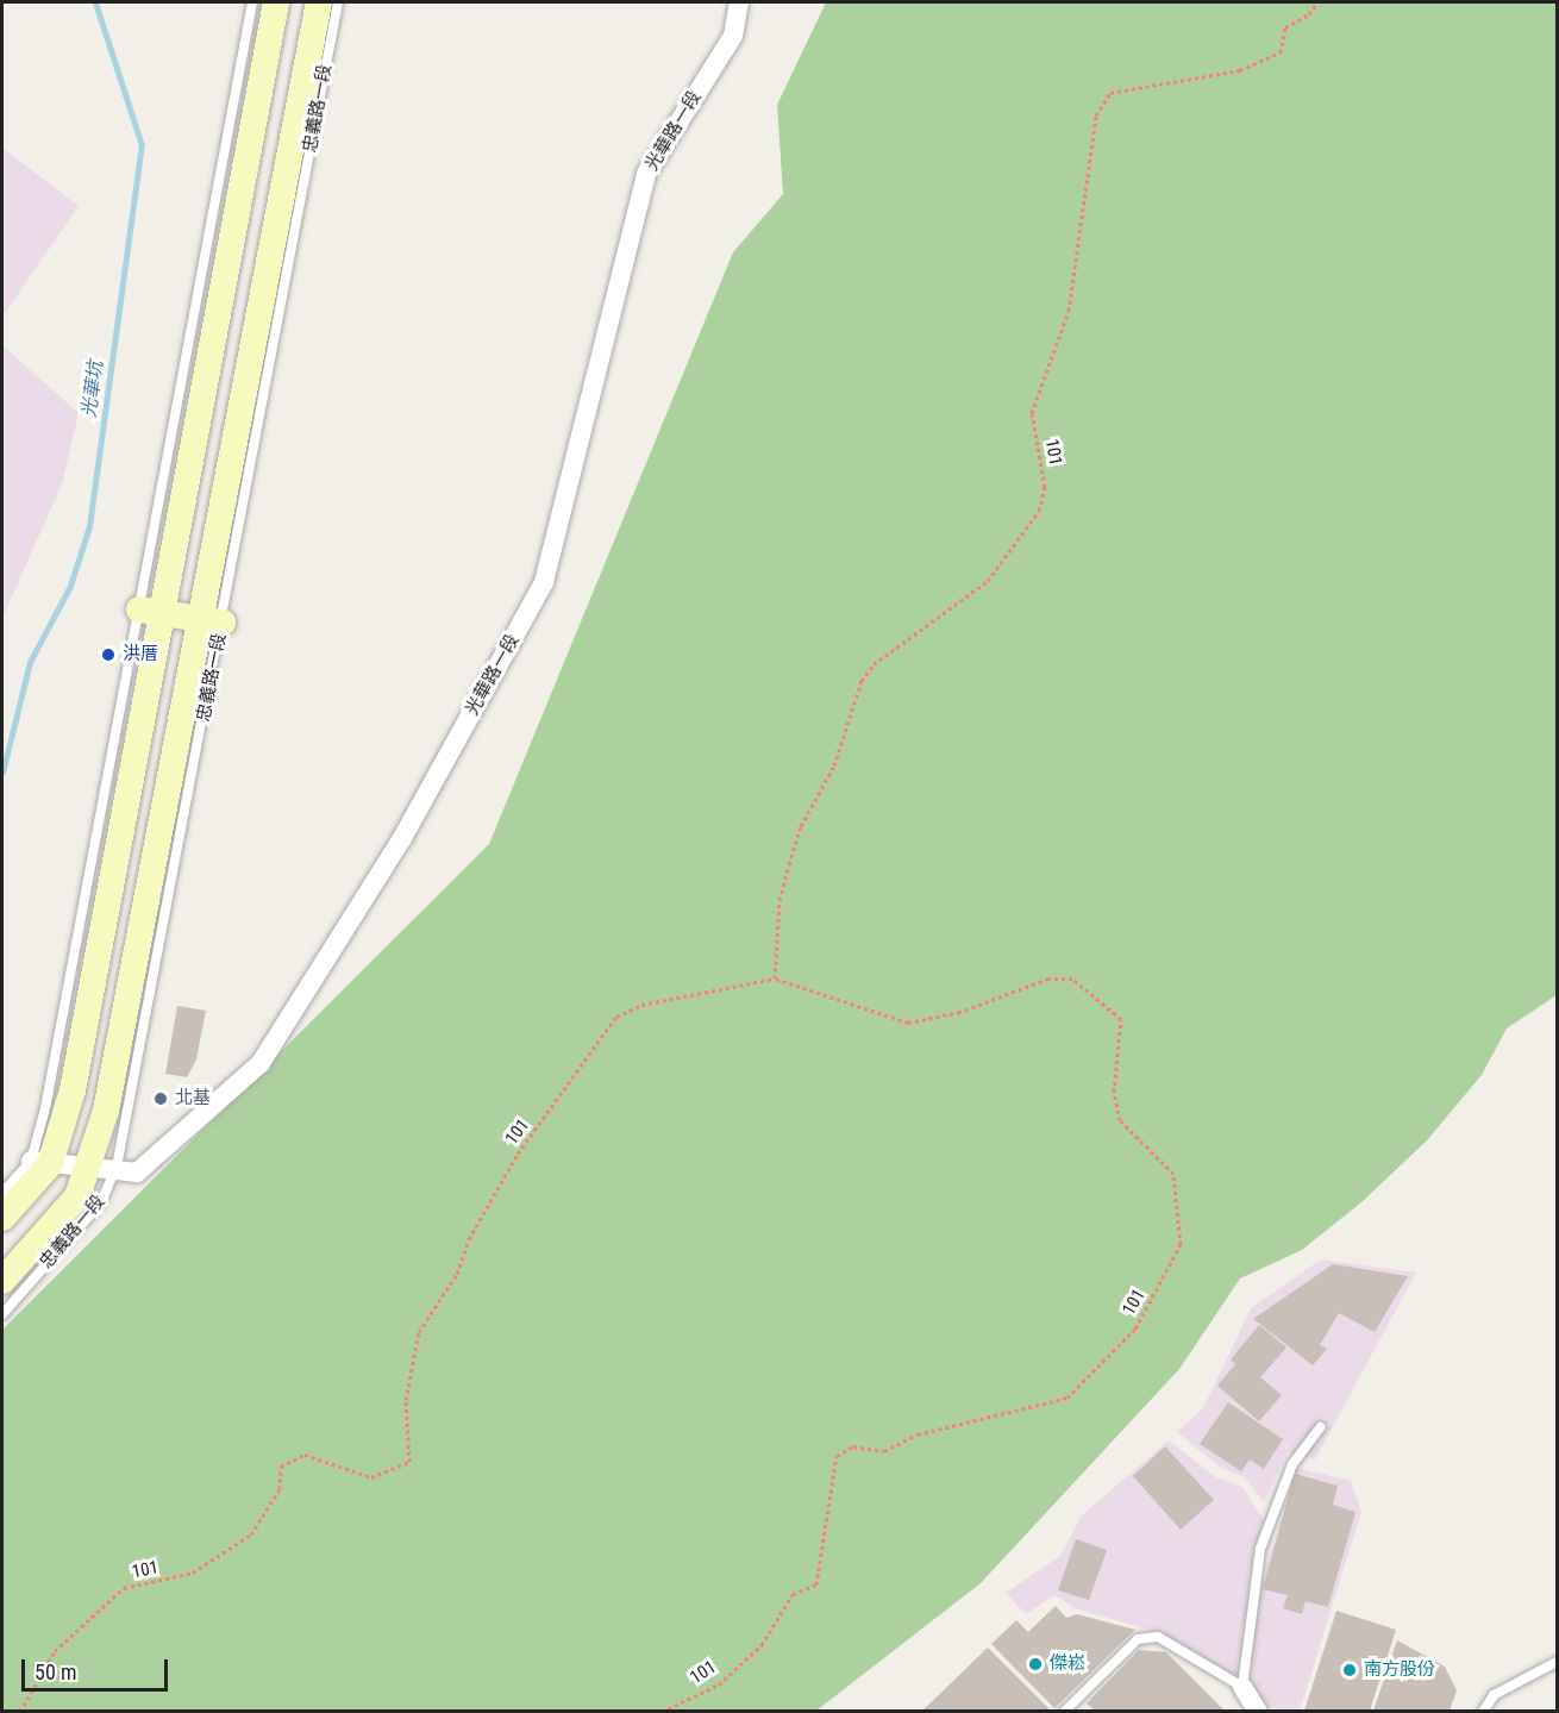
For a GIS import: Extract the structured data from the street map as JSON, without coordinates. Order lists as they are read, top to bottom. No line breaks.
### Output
{"streets":{"main road":["忠義路一段"],"street":["光華路一段"],"path":["101"]},"crossings":[["忠義路一段","光華路一段"]],"water":["光華坑"],"places":["洪厝","北基","傑崧","南方股份"],"scale_bar":"50 m"}
